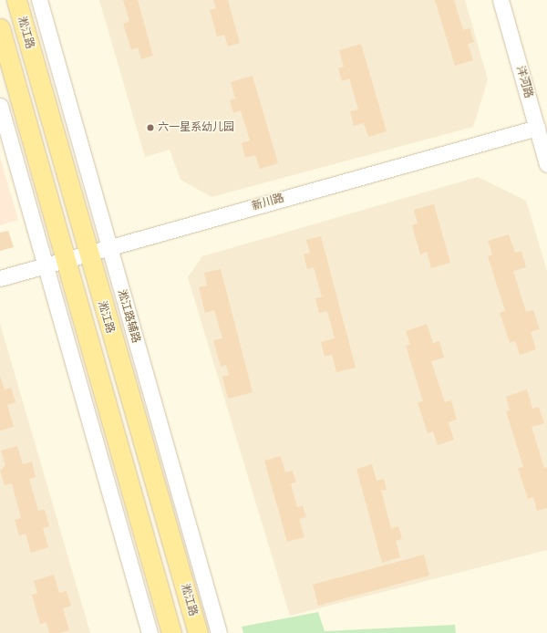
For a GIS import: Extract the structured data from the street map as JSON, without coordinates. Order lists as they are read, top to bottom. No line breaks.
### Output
{"streets":{"main road":["淞江路"],"street":["洋河路","新川路","淞江路辅路"]},"crossings":[["淞江路","新川路"],["洋河路","新川路"],["新川路","淞江路辅路"]],"places":["六一星系幼儿园"]}
